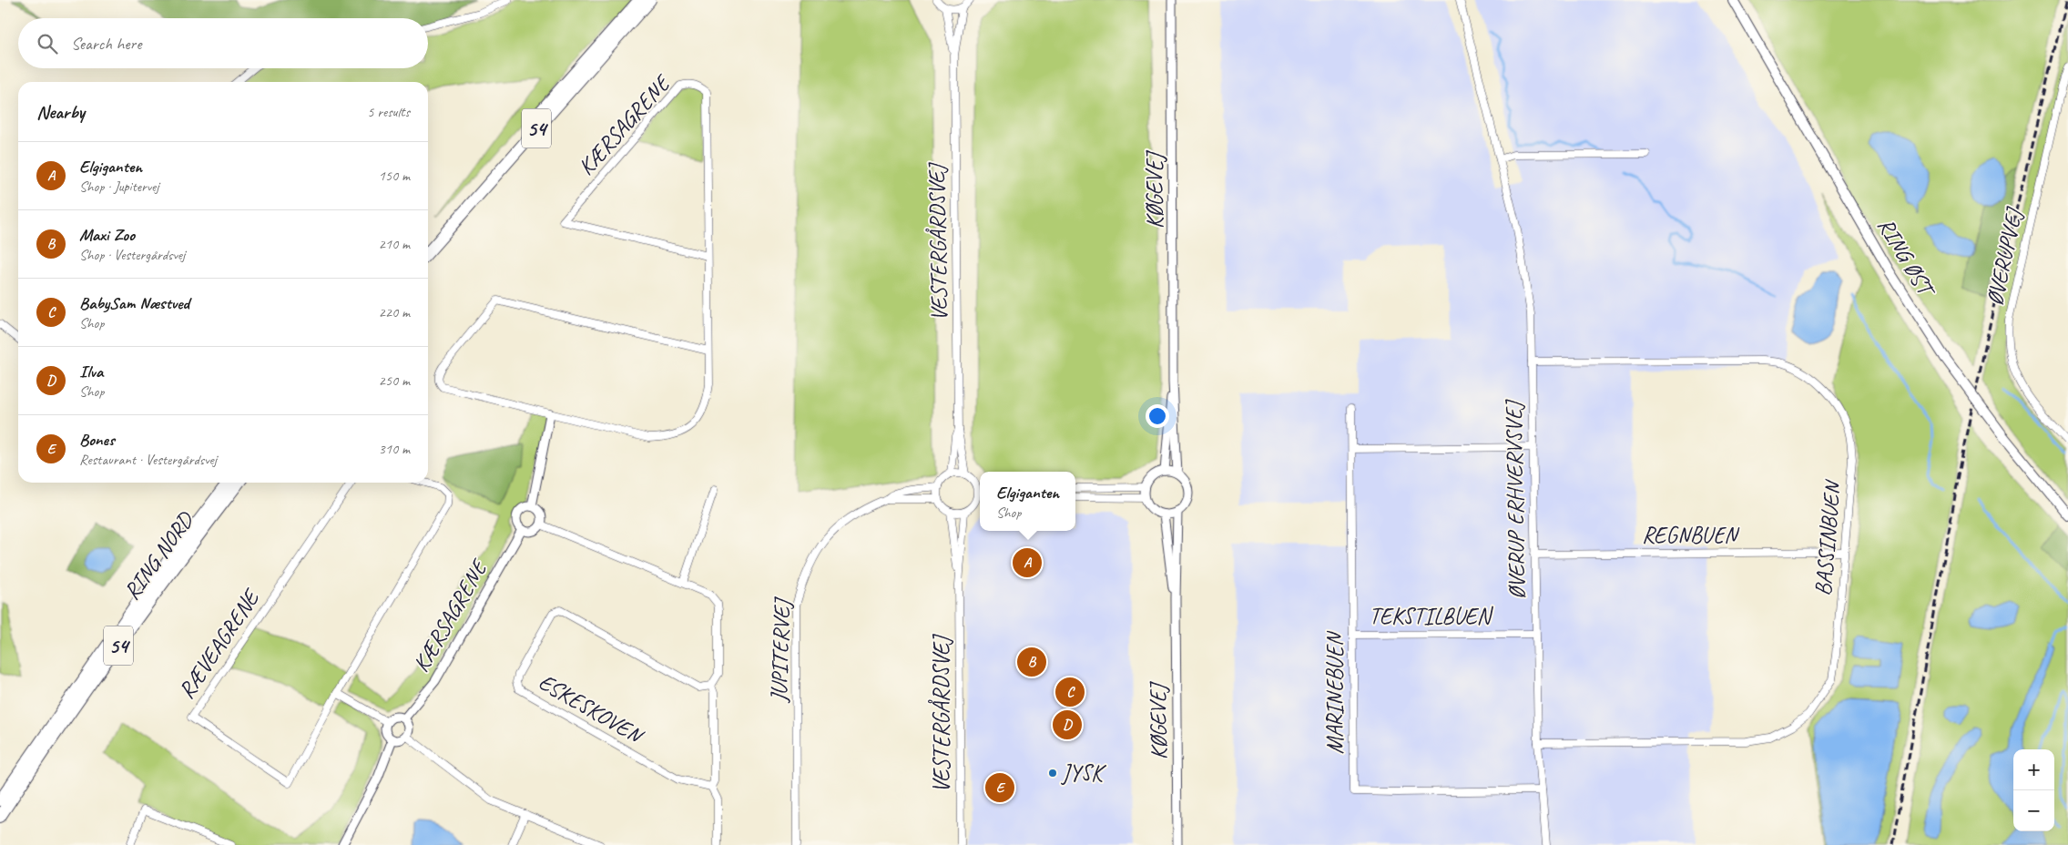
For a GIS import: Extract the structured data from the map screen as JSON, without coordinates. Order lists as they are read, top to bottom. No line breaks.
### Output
{"streets":{"highway":["54","RING NORD"],"main road":["RING ØST"],"street":["KÆRSAGRENE","KØGEVEJ","VESTERGÅRDSVEJ","ØVERUPVEJ","ØVERUP ERHVERVSVEJ","REGNBUEN","BASSINBUEN","TEKSTILBUEN","RÆVEAGRENE","JUPITERVEJ","MARINEBUEN","ESKESKOVEN"]},"crossings":[["VESTERGÅRDSVEJ","JUPITERVEJ"],["ØVERUP ERHVERVSVEJ","REGNBUEN"],["ØVERUP ERHVERVSVEJ","BASSINBUEN"],["ØVERUP ERHVERVSVEJ","TEKSTILBUEN"],["ØVERUP ERHVERVSVEJ","MARINEBUEN"],["REGNBUEN","BASSINBUEN"],["TEKSTILBUEN","MARINEBUEN"]],"places":["JYSK"],"page":{"search":"Search here","heading":["Nearby","5 results"],"list":[{"mark":"A","name":"Elgiganten","note":"Shop · Jupitervej","value":"150 m"},{"mark":"B","name":"Maxi Zoo","note":"Shop · Vestergårdsvej","value":"210 m"},{"mark":"C","name":"BabySam Næstved","note":"Shop","value":"220 m"},{"mark":"D","name":"Ilva","note":"Shop","value":"250 m"},{"mark":"E","name":"Bones","note":"Restaurant · Vestergårdsvej","value":"310 m"}],"popup":["Elgiganten","Shop"],"pins":["A","B","C","D","E"],"map_buttons":["+","−"]}}
